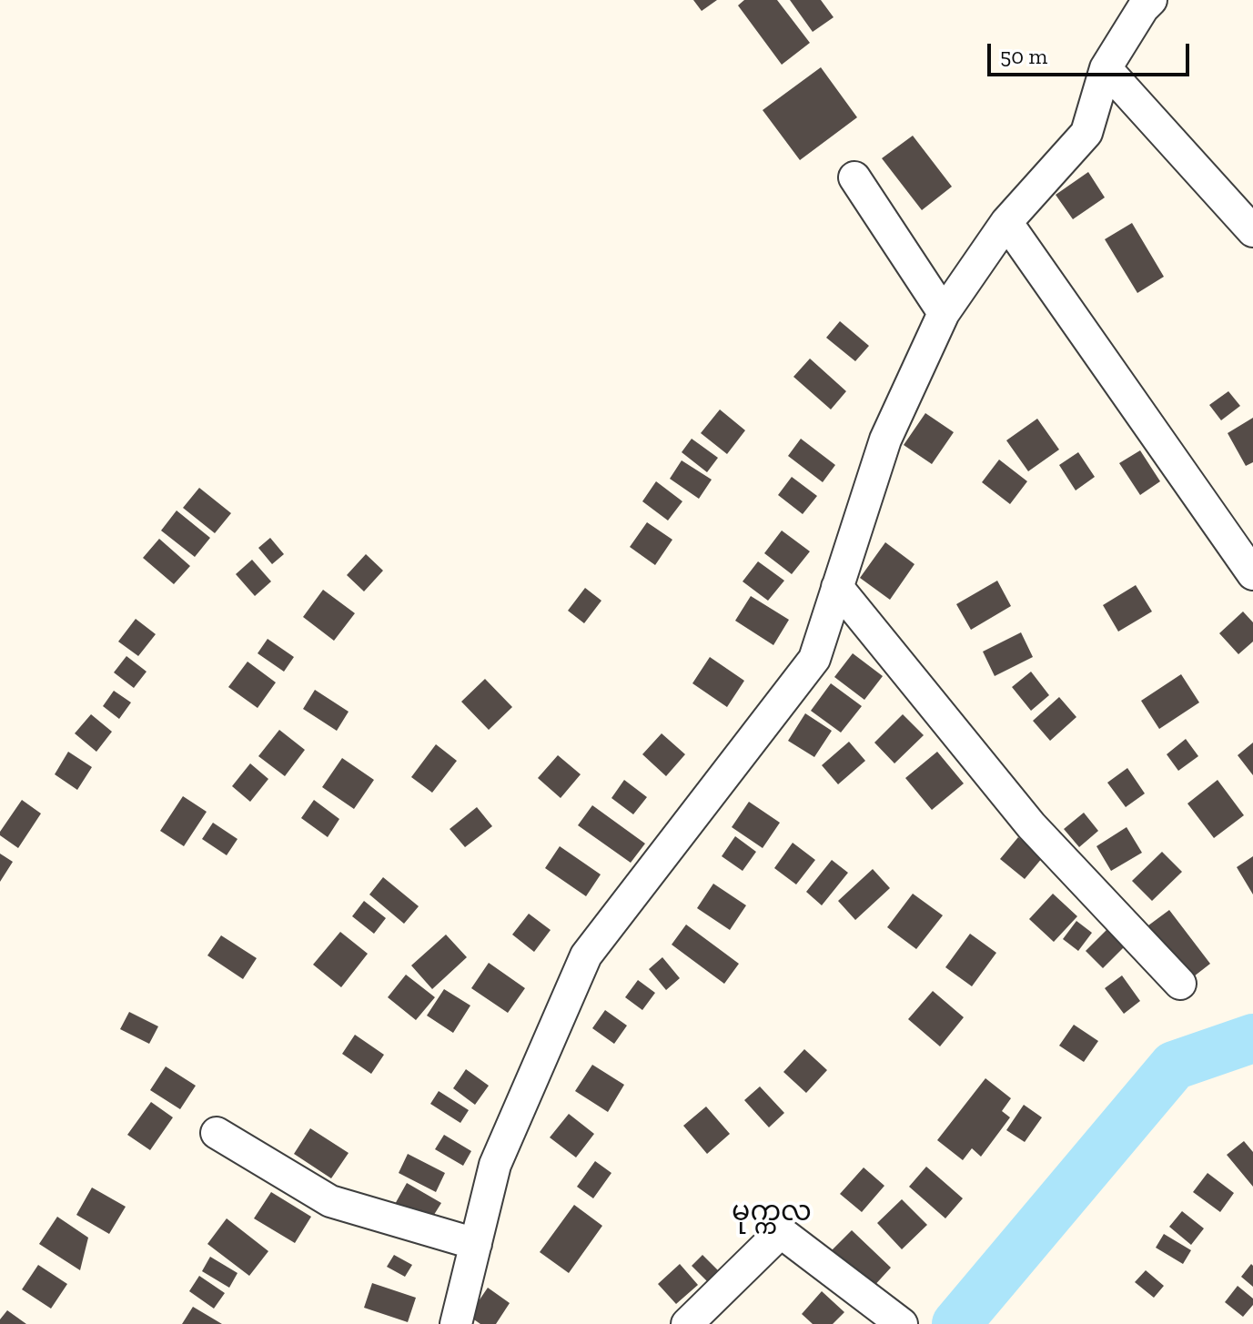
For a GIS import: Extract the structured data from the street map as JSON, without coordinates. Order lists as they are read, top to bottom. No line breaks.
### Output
{"districts":["မုက္ကလ"],"scale_bar":"50 m"}
